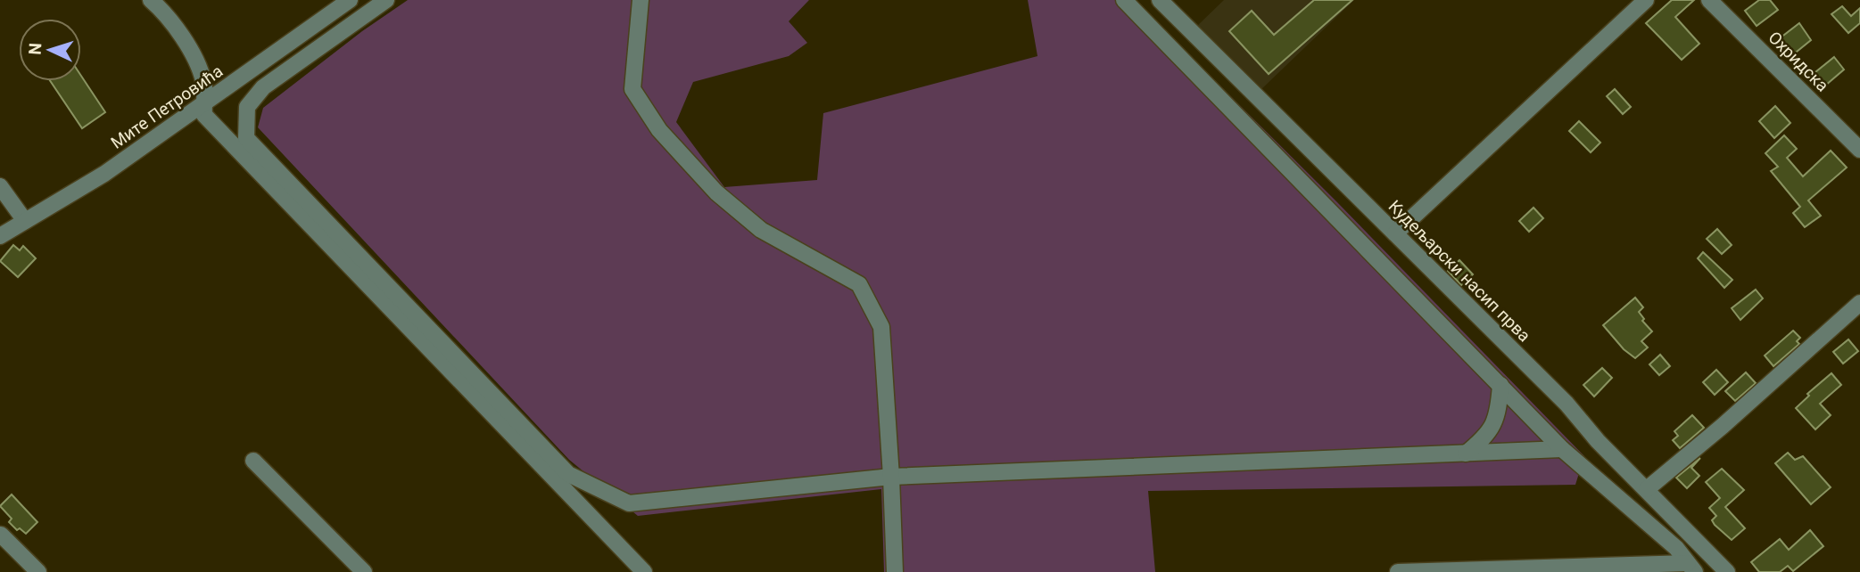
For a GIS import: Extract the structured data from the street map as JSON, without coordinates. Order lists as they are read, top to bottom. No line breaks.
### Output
{"streets":{"street":["Охридска","Мите Петровића","Кудељарски насип прва"]},"north":"left"}
